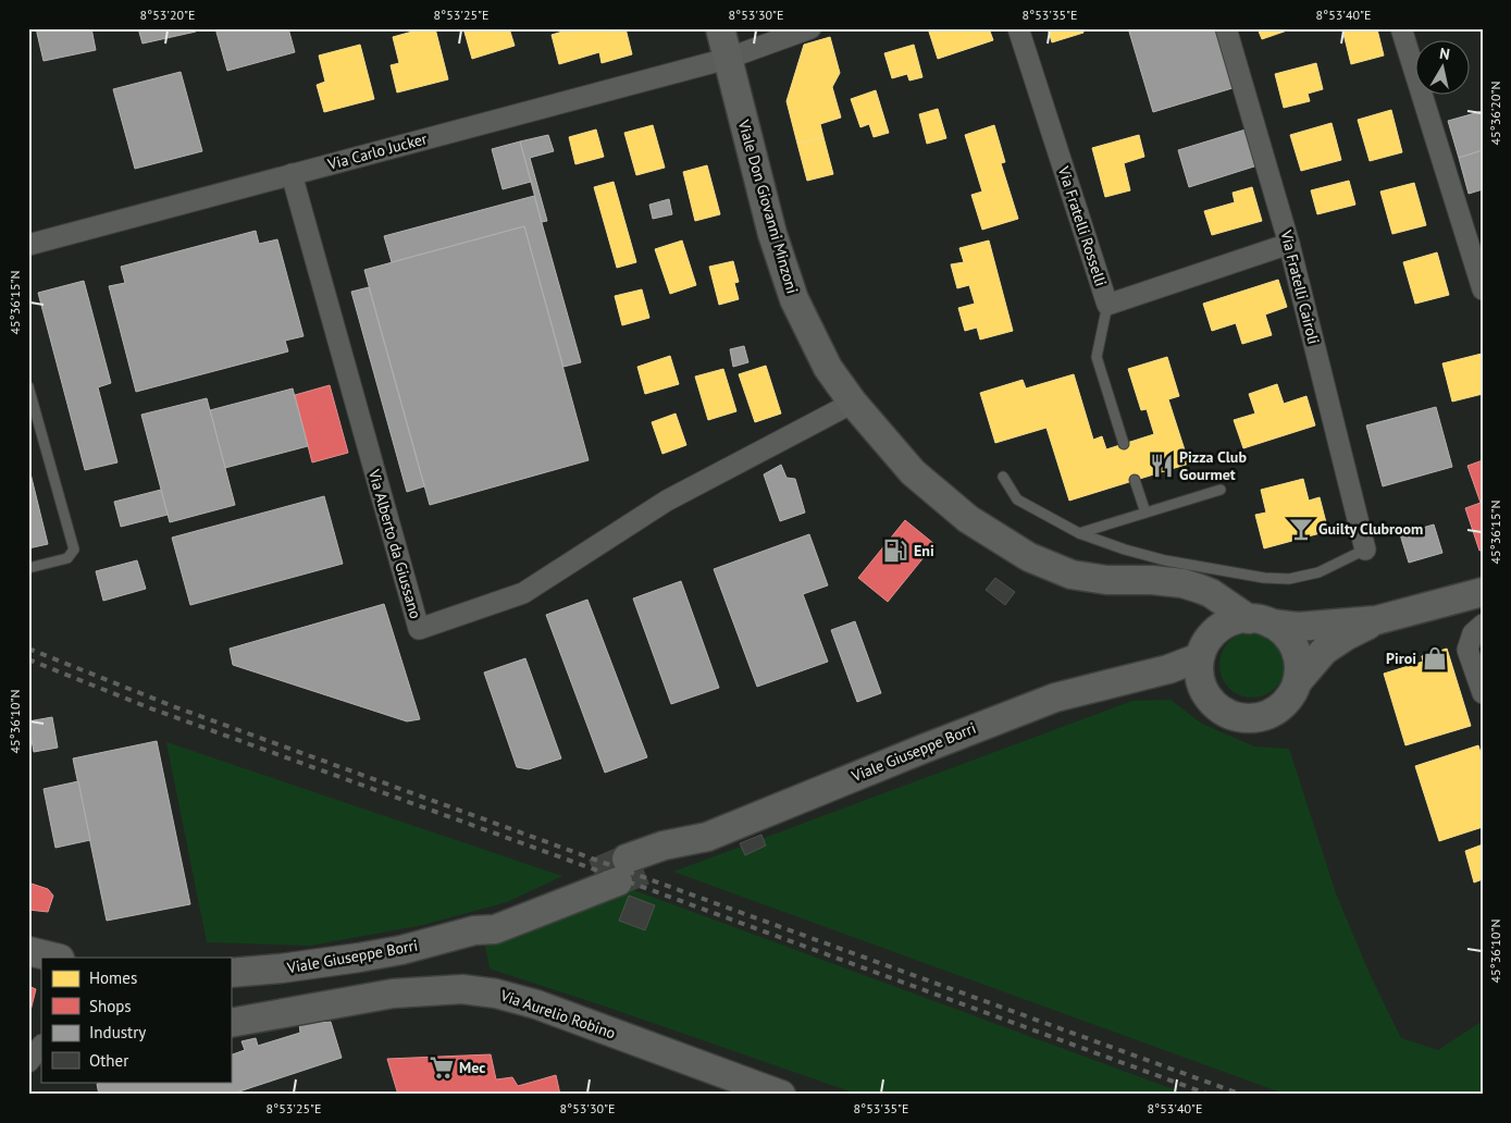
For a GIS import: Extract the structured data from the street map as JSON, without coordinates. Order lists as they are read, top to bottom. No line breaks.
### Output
{"streets":{"main road":["Viale Don Giovanni Minzoni","Viale Giuseppe Borri","Via Aurelio Robino"],"street":["Via Carlo Jucker","Via Fratelli Rosselli","Via Fratelli Cairoli","Via Alberto da Giussano"]},"crossings":[["Via Carlo Jucker","Viale Don Giovanni Minzoni"],["Via Carlo Jucker","Via Alberto da Giussano"],["Viale Don Giovanni Minzoni","Via Fratelli Cairoli"],["Viale Don Giovanni Minzoni","Via Alberto da Giussano"],["Viale Don Giovanni Minzoni","Viale Giuseppe Borri"],["Via Fratelli Rosselli","Via Fratelli Cairoli"]],"places":{"restaurant":["Pizza Club Gourmet"],"bar":["Guilty Clubroom"],"fuel station":["Eni"],"shop":["Piroi"],"supermarket":["Mec"]},"legend":["Homes","Shops","Industry","Other"],"north":"top","coordinates":["8°53'20\"E","8°53'25\"E","8°53'30\"E","8°53'35\"E","8°53'40\"E","45°36'20\"N","45°36'15\"N","45°36'10\"N"]}
